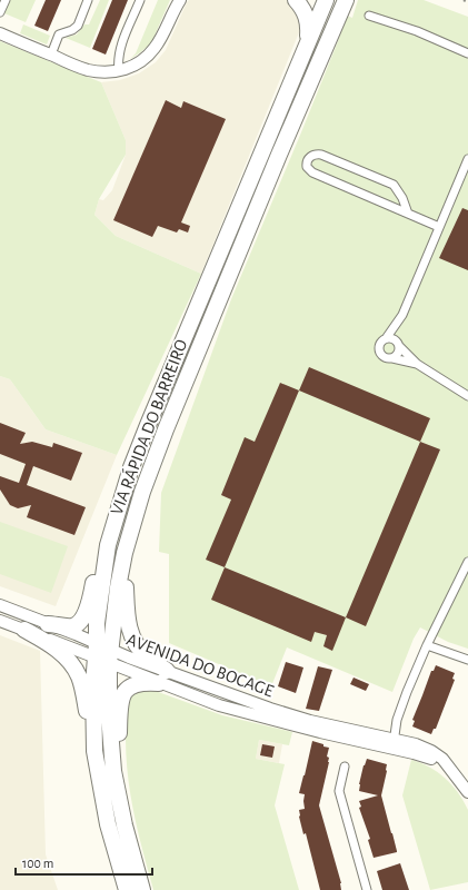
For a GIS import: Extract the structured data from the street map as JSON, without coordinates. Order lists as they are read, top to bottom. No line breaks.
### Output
{"streets":{"highway":["VIA RÁPIDA DO BARREIRO"],"main road":["AVENIDA DO BOCAGE"]},"crossings":[["VIA RÁPIDA DO BARREIRO","AVENIDA DO BOCAGE"]],"scale_bar":"100 m"}
